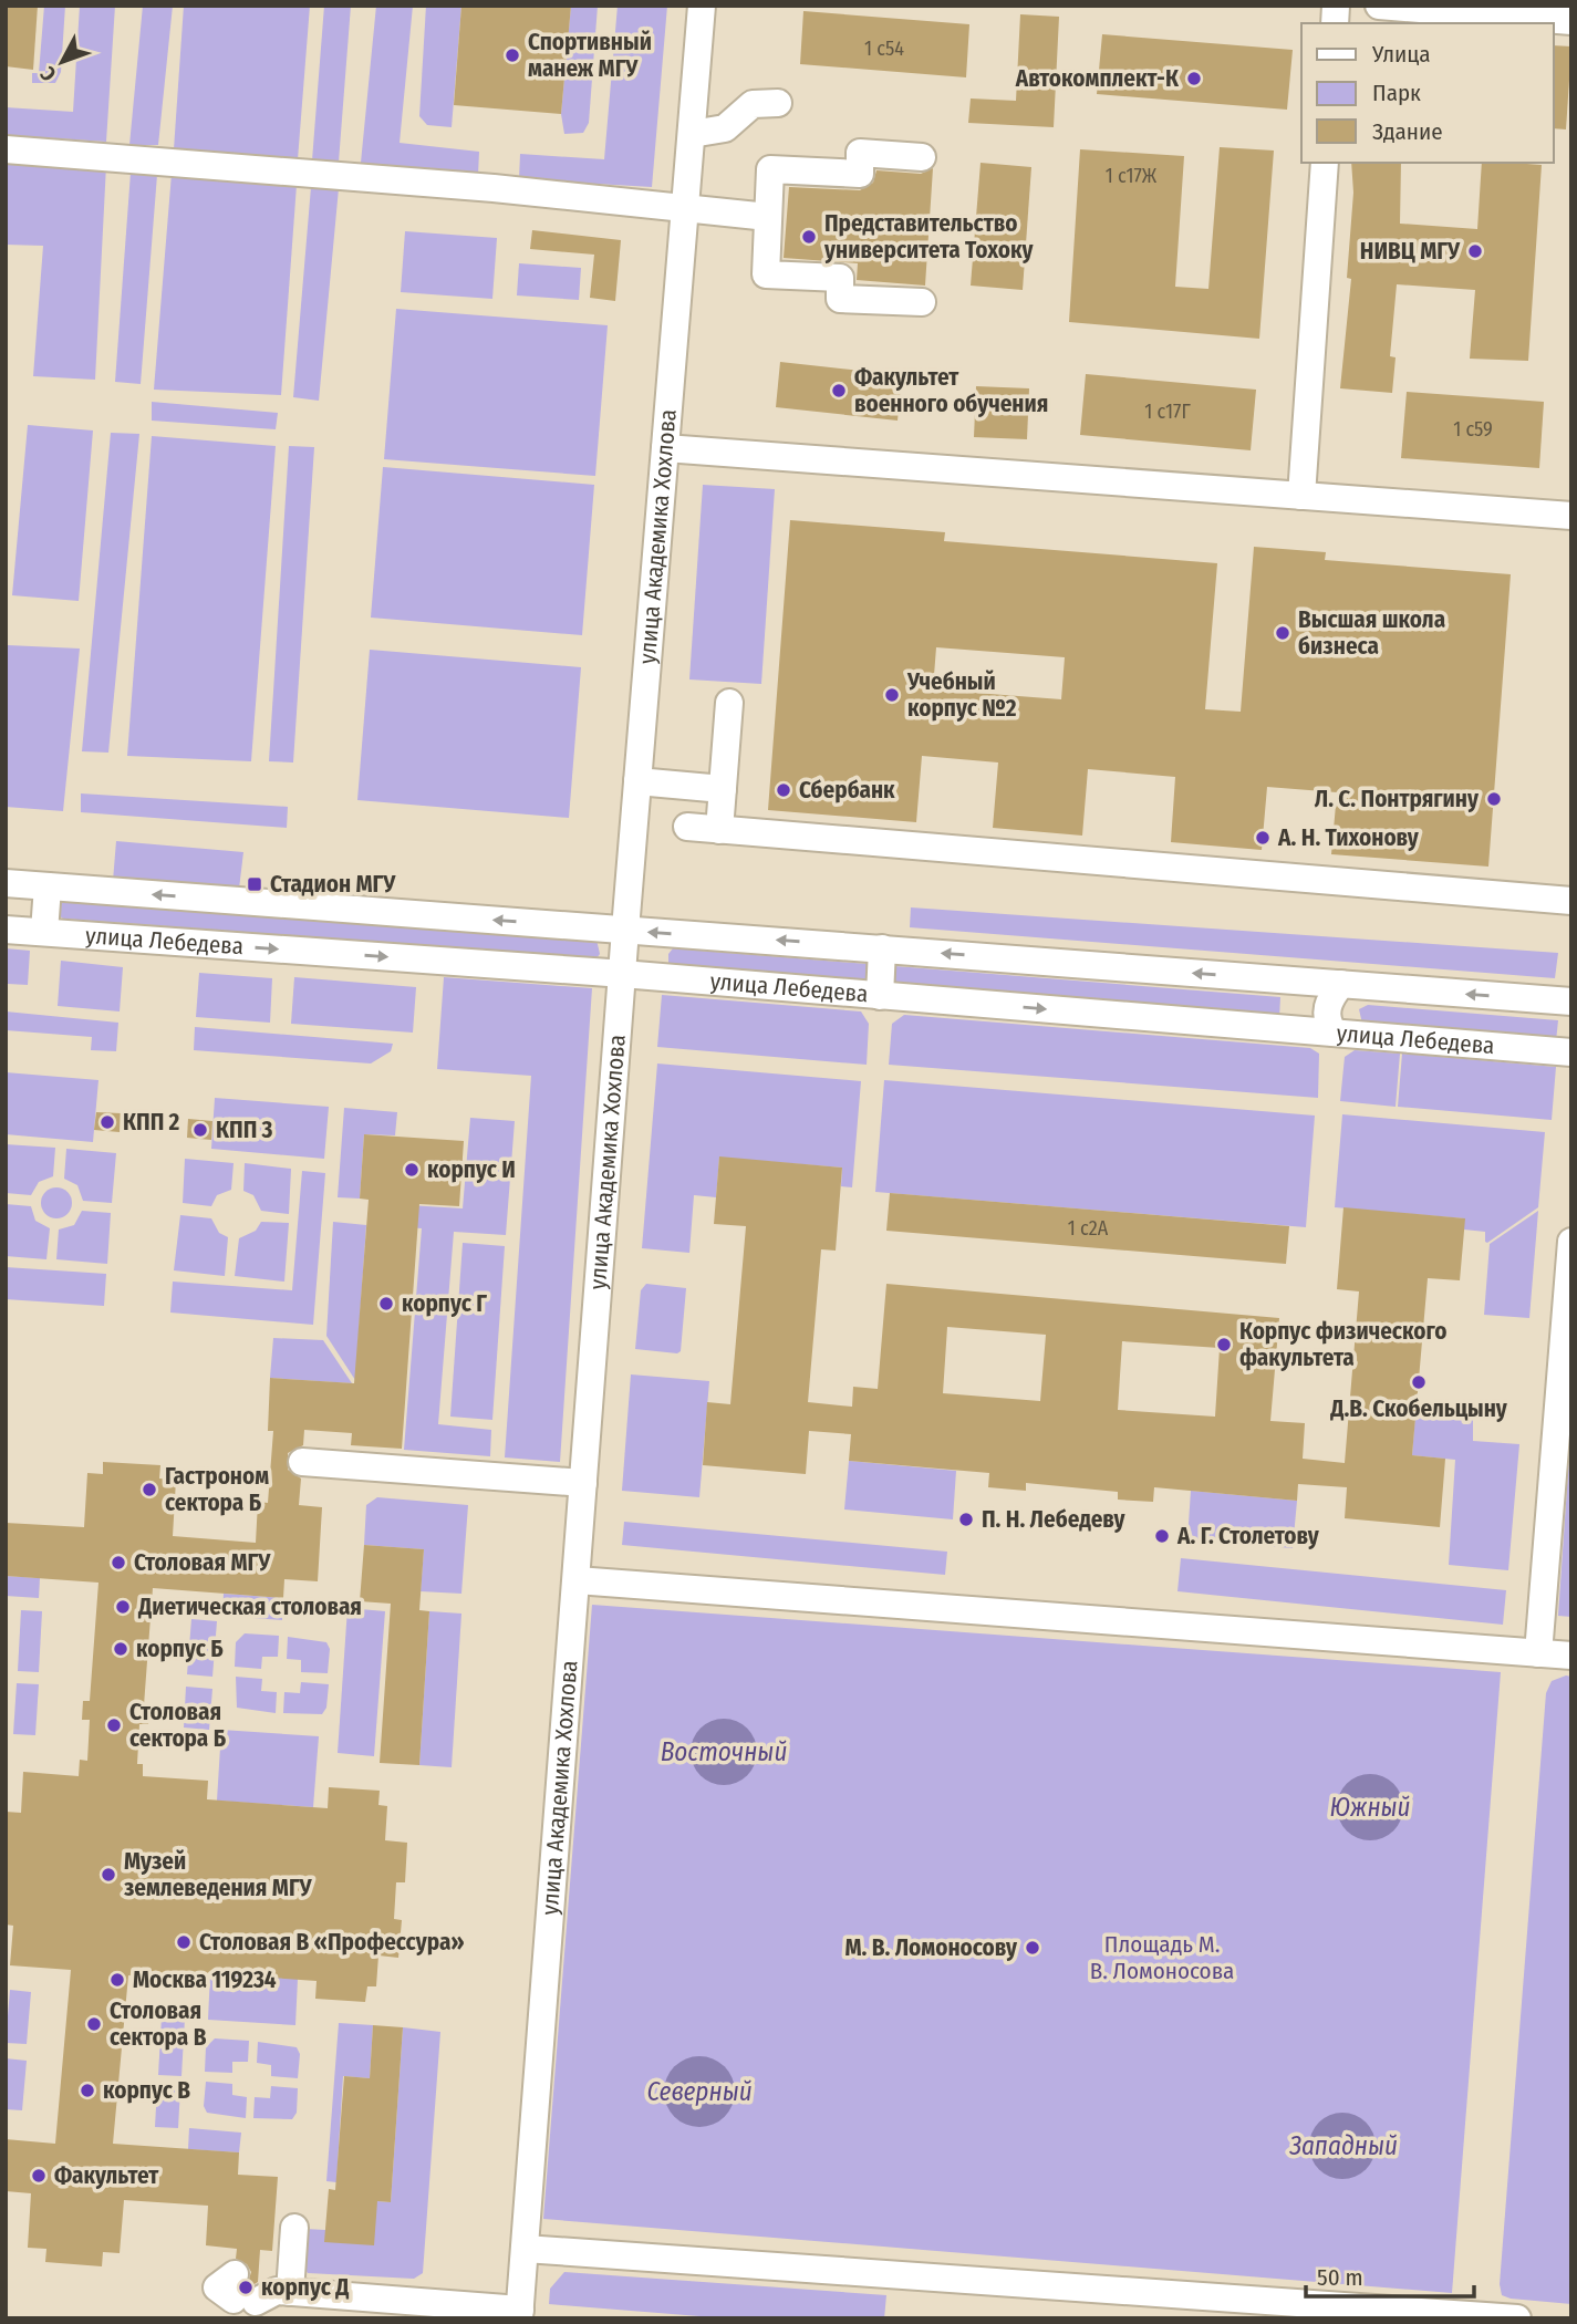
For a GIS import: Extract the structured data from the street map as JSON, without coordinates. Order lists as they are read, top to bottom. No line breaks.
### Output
{"streets":{"street":["улица Академика Хохлова","улица Лебедева"]},"crossings":[["улица Академика Хохлова","улица Лебедева"]],"water":["Восточный","Южный","Северный","Западный"],"parks":["Площадь М. В. Ломоносова"],"places":{"other":["Спортивный манеж МГУ","Автокомплект-К","Представительство университета Тохоку","НИВЦ МГУ","Факультет военного обучения","Высшая школа бизнеса","Учебный корпус №2","Сбербанк","Л. С. Понтрягину","А. Н. Тихонову","КПП 2","КПП 3","корпус И","корпус Г","Корпус физического факультета","Д.В. Скобельцыну","Гастроном сектора Б","П. Н. Лебедеву","А. Г. Столетову","Столовая МГУ","Диетическая столовая","корпус Б","Столовая сектора Б","Музей землеведения МГУ","Столовая В «Профессура»","М. В. Ломоносову","Москва 119234","Столовая сектора В","корпус В","Факультет","корпус Д"],"transit":["Стадион МГУ"]},"house_numbers":["1 с54","1 с17Ж","1 с17Г","1 с59","1 с2А"],"legend":["Улица","Парк","Здание"],"scale_bar":"50 m","north":"bottom left"}
